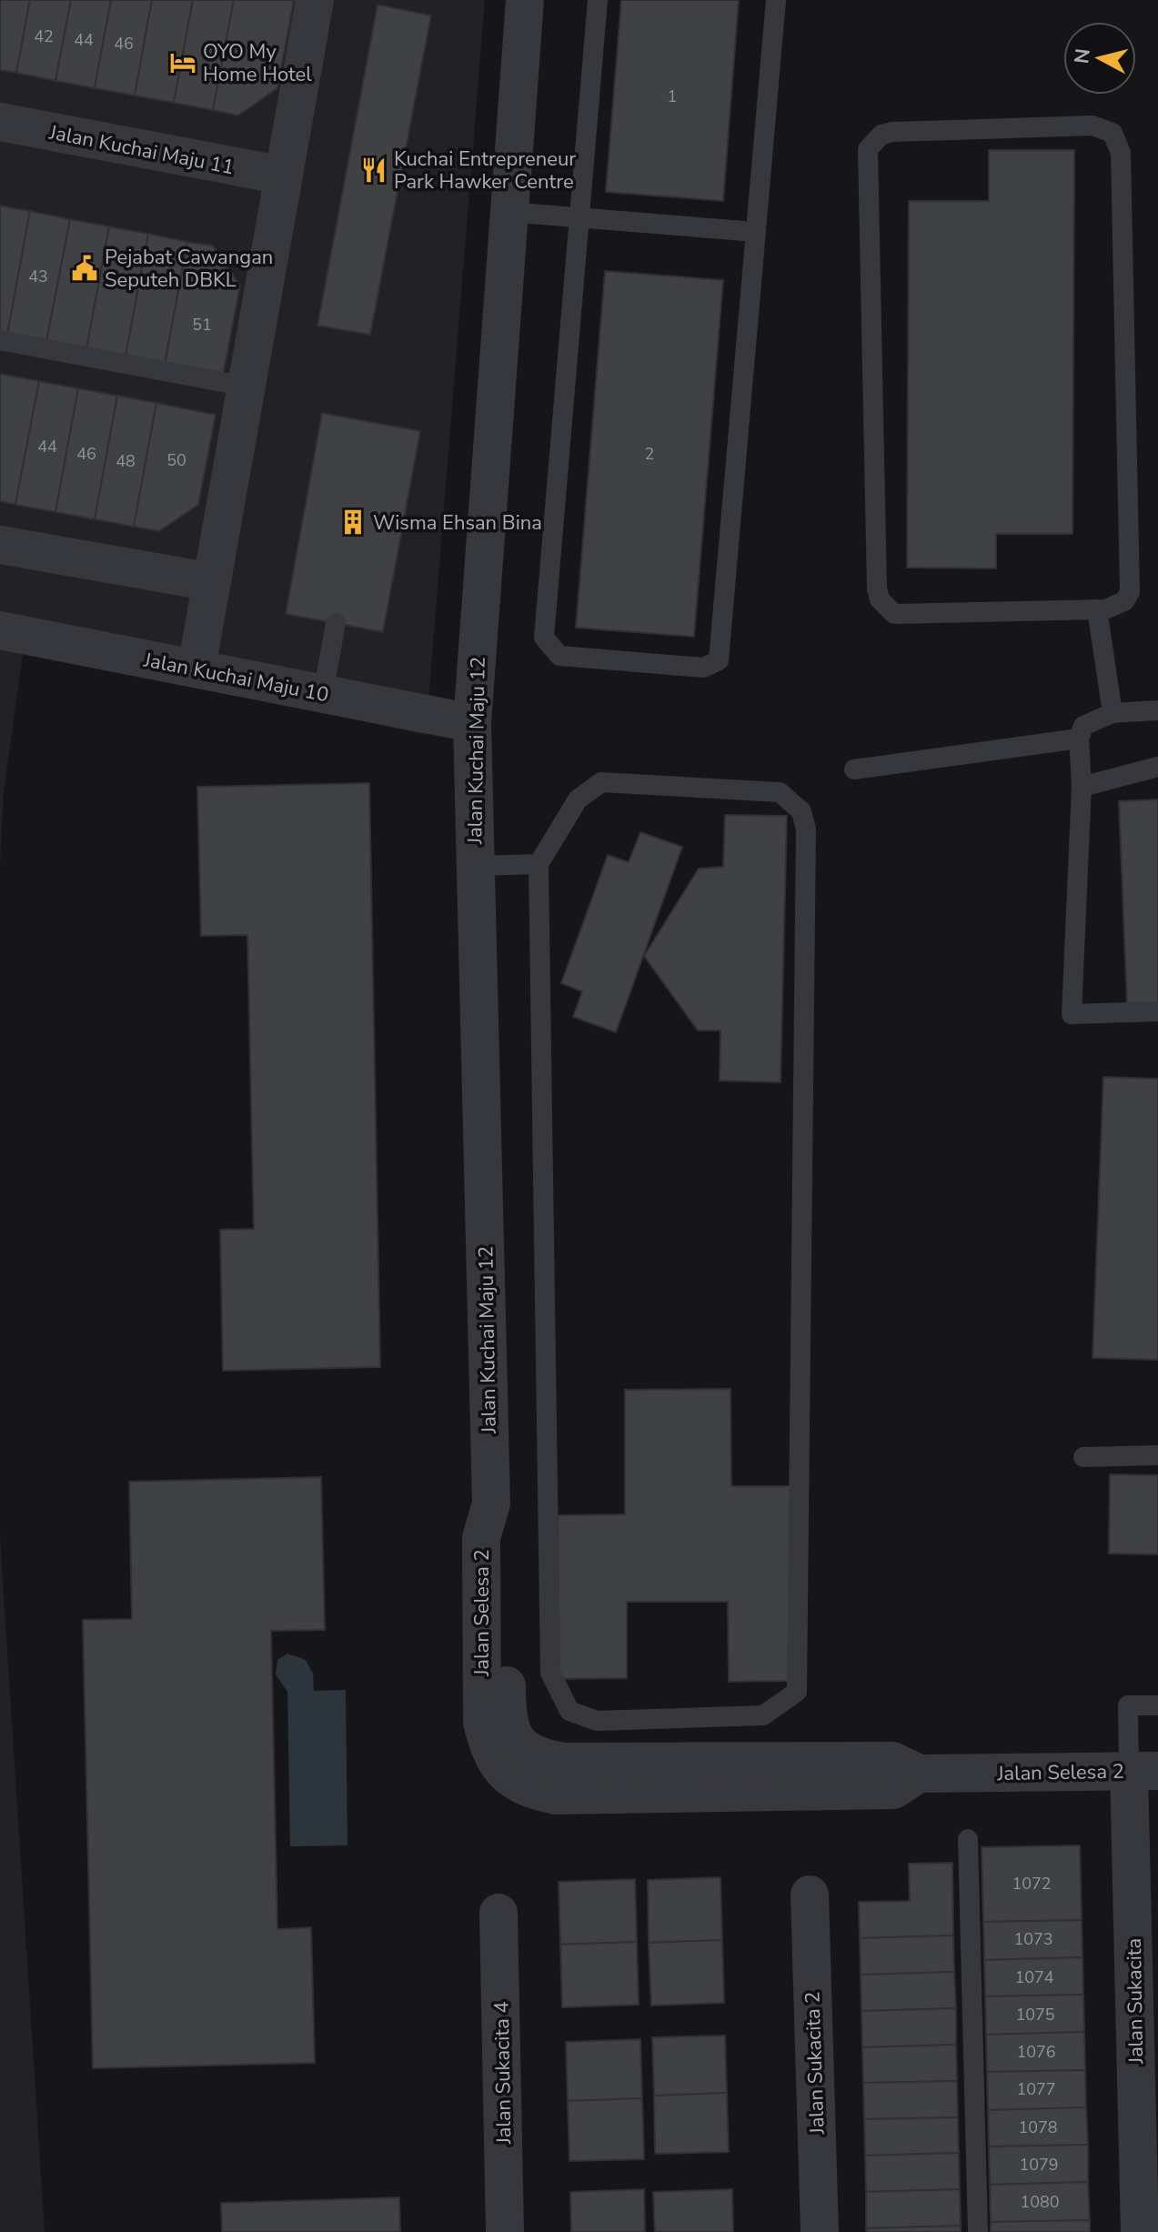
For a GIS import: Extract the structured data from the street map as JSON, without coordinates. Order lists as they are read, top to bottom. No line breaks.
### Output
{"streets":{"street":["Jalan Kuchai Maju 11","Jalan Kuchai Maju 10","Jalan Kuchai Maju 12","Jalan Selesa 2","Jalan Sukacita","Jalan Sukacita 2","Jalan Sukacita 4"]},"crossings":[["Jalan Kuchai Maju 10","Jalan Kuchai Maju 12"],["Jalan Kuchai Maju 12","Jalan Selesa 2"],["Jalan Selesa 2","Jalan Sukacita"]],"places":{"hotel":["OYO My Home Hotel"],"restaurant":["Kuchai Entrepreneur Park Hawker Centre"],"public building":["Pejabat Cawangan Seputeh DBKL"],"building":["Wisma Ehsan Bina"]},"house_numbers":["42","44","46","1","43","51","44","46","2","50","48","1072","1073","1074","1075","1076","1077","1078","1079","1080"],"north":"left"}
